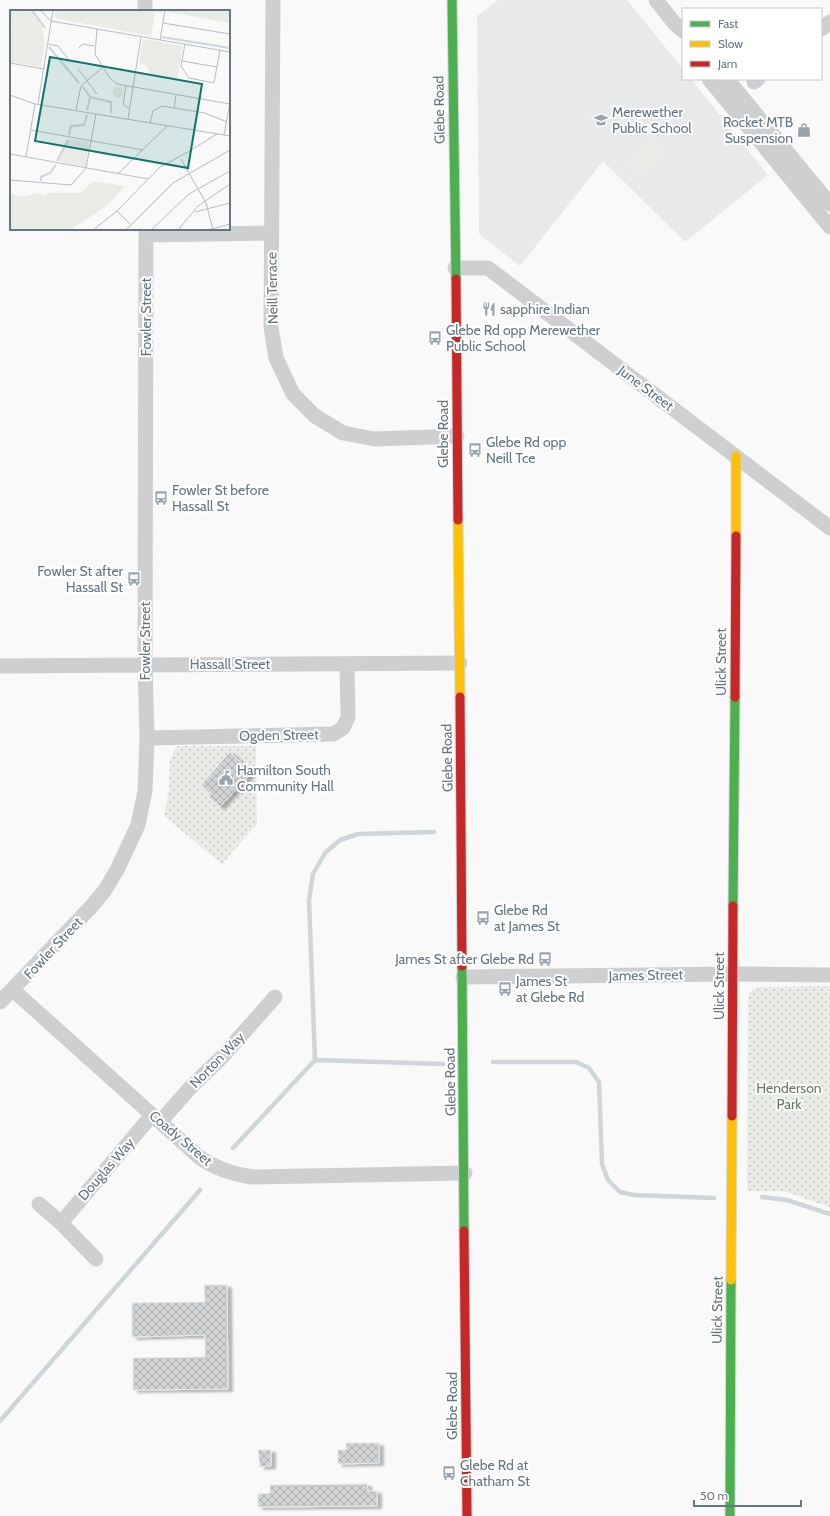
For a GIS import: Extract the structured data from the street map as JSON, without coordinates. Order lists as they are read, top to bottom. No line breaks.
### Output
{"streets":{"main road":["Glebe Road","Ulick Street"],"street":["Neill Terrace","Fowler Street","June Street","Hassall Street","Ogden Street","James Street","Norton Way","Coady Street","Douglas Way"]},"crossings":[["Glebe Road","Neill Terrace"],["Glebe Road","June Street"],["Glebe Road","Hassall Street"],["Glebe Road","James Street"],["Glebe Road","Coady Street"],["Fowler Street","Hassall Street"],["Fowler Street","Ogden Street"],["Fowler Street","Coady Street"],["June Street","Ulick Street"],["Ulick Street","James Street"],["Hassall Street","Ogden Street"],["Norton Way","Coady Street"],["Norton Way","Douglas Way"],["Coady Street","Douglas Way"]],"parks":["Henderson Park"],"places":{"school or university":["Merewether Public School"],"shop":["Rocket MTB Suspension"],"restaurant":["sapphire Indian"],"bus stop":["Glebe Rd opp Merewether Public School","Glebe Rd opp Neill Tce","Fowler St before Hassall St","Fowler St after Hassall St","Glebe Rd at James St","James St after Glebe Rd","James St at Glebe Rd","Glebe Rd at Chatham St"],"public building":["Hamilton South Community Hall"]},"legend":["Fast","Slow","Jam"],"scale_bar":"50 m"}
